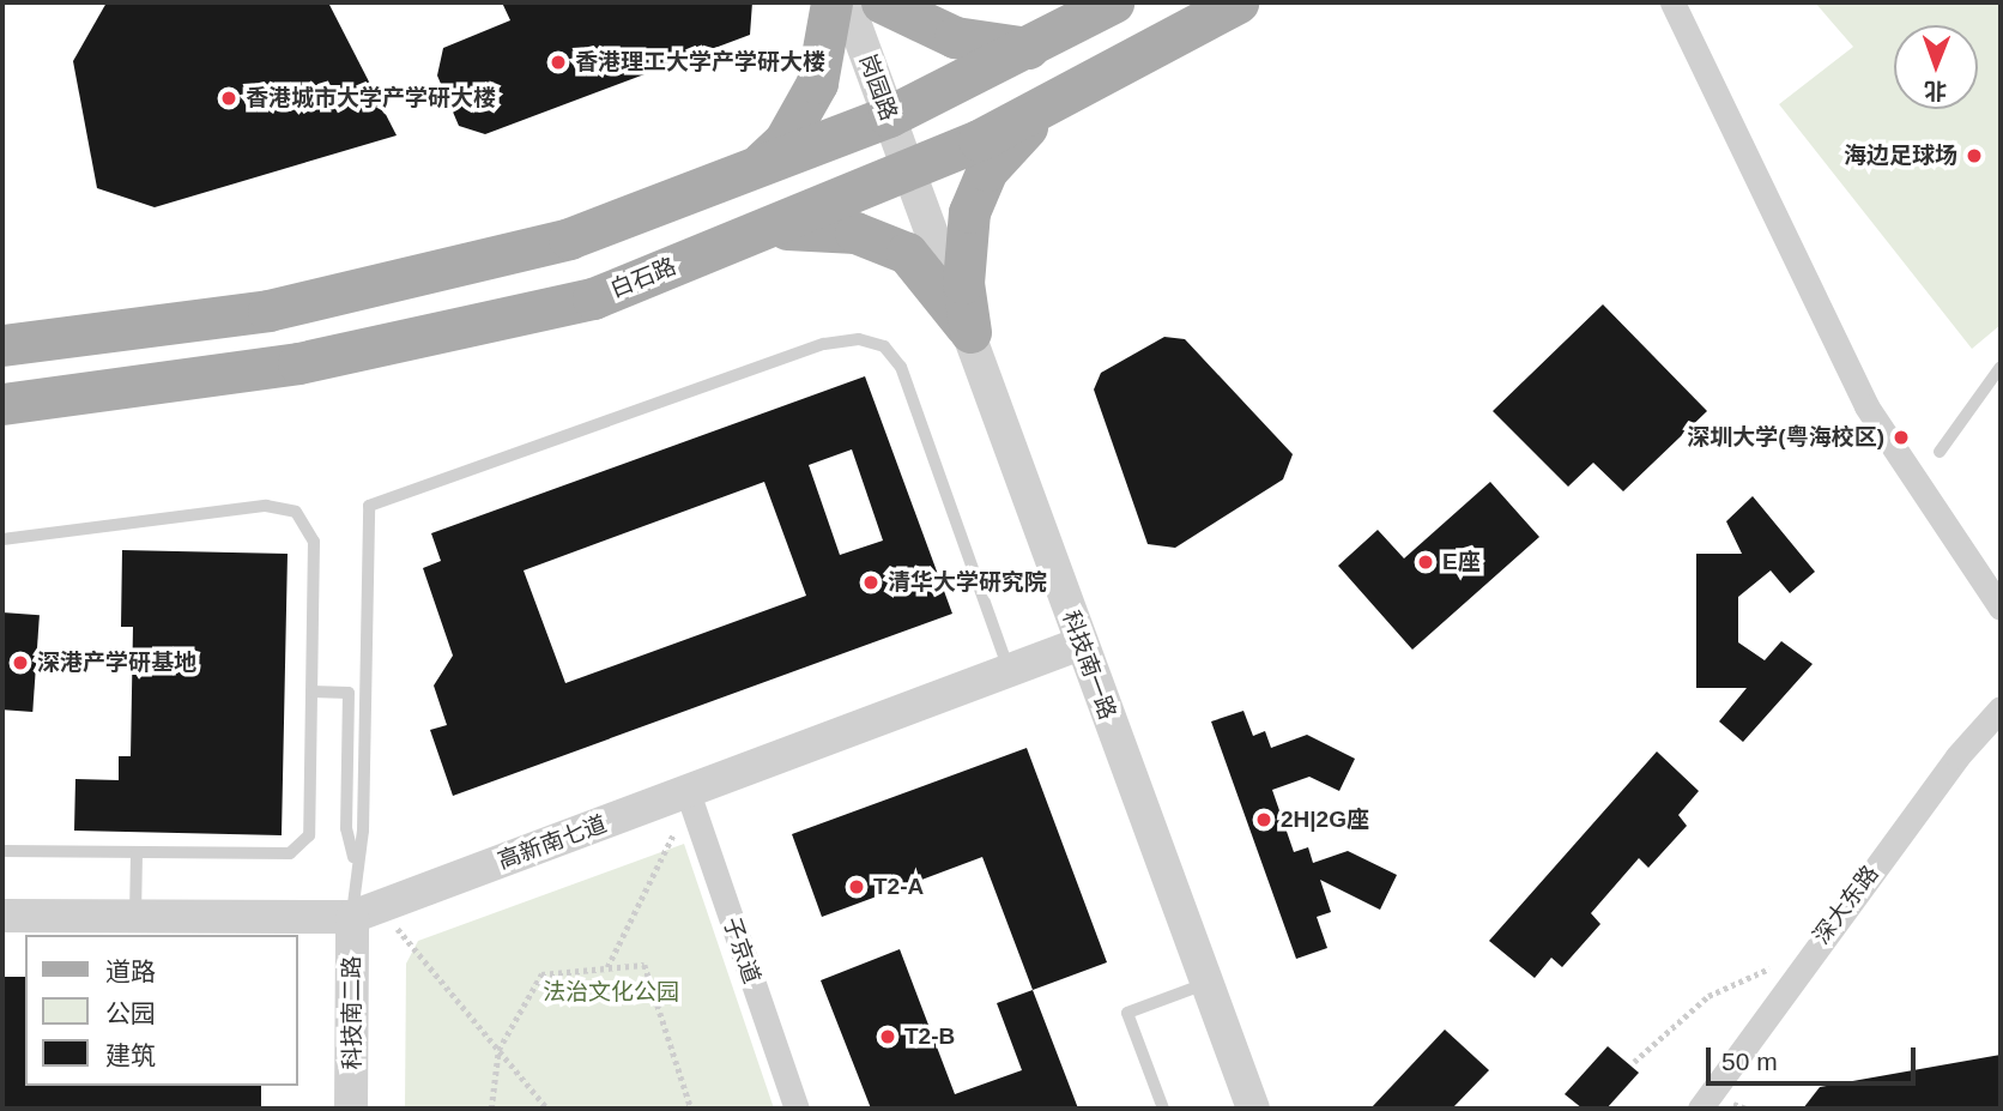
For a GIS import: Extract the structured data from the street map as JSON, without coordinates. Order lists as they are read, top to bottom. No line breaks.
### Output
{"streets":{"main road":["白石路"],"street":["岗园路","科技南一路","高新南七道","深大东路","子京道","科技南二路"]},"crossings":[["岗园路","白石路"],["岗园路","科技南一路"],["白石路","科技南一路"],["科技南一路","高新南七道"],["高新南七道","子京道"],["高新南七道","科技南二路"]],"parks":["法治文化公园"],"places":["香港理工大学产学研大楼","香港城市大学产学研大楼","海边足球场","深圳大学(粤海校区)","E座","清华大学研究院","深港产学研基地","2H|2G座","T2-A","T2-B"],"legend":["道路","公园","建筑"],"scale_bar":"50 m","north":"bottom"}
